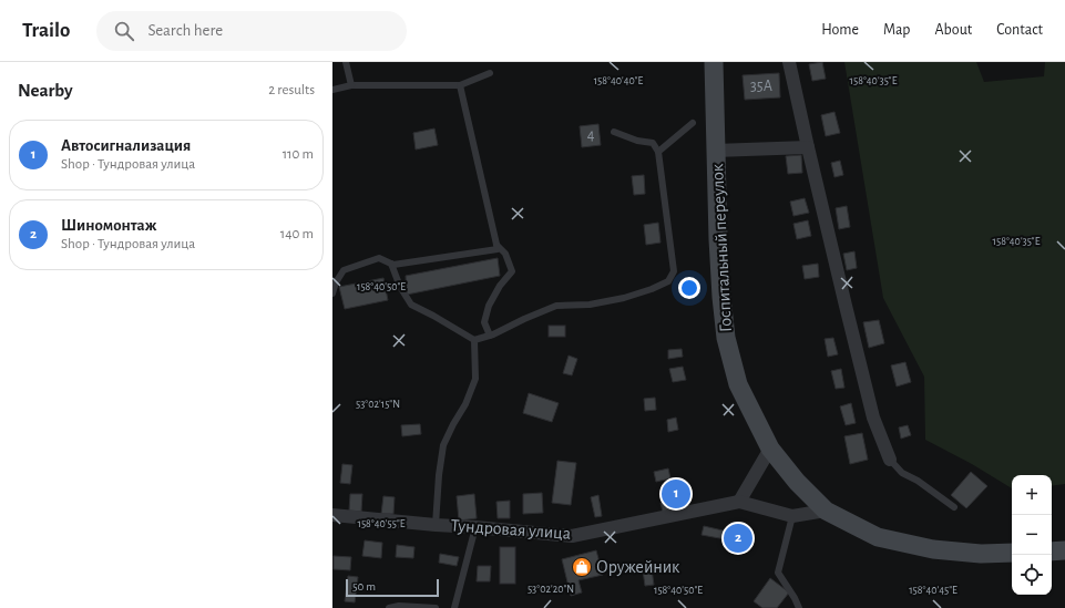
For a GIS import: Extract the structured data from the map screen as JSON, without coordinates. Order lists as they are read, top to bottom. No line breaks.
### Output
{"streets":{"main road":["Госпитальный переулок"],"street":["Тундровая улица"]},"crossings":[["Госпитальный переулок","Тундровая улица"]],"places":{"shop":["Оружейник"]},"house_numbers":["35А","4"],"scale_bar":"50 m","page":{"header":"Trailo","search":"Search here","nav":["Home","Map","About","Contact"],"heading":["Nearby","2 results"],"list":[{"mark":"1","name":"Автосигнализация","note":"Shop · Тундровая улица","value":"110 m"},{"mark":"2","name":"Шиномонтаж","note":"Shop · Тундровая улица","value":"140 m"}],"map_buttons":["+","−"],"pins":["1","2"],"scale":"50 m"},"coordinates":["158°40'40\"E","158°40'35\"E","158°40'50\"E","53°02'15\"N","158°40'55\"E","53°02'20\"N","158°40'45\"E"]}
